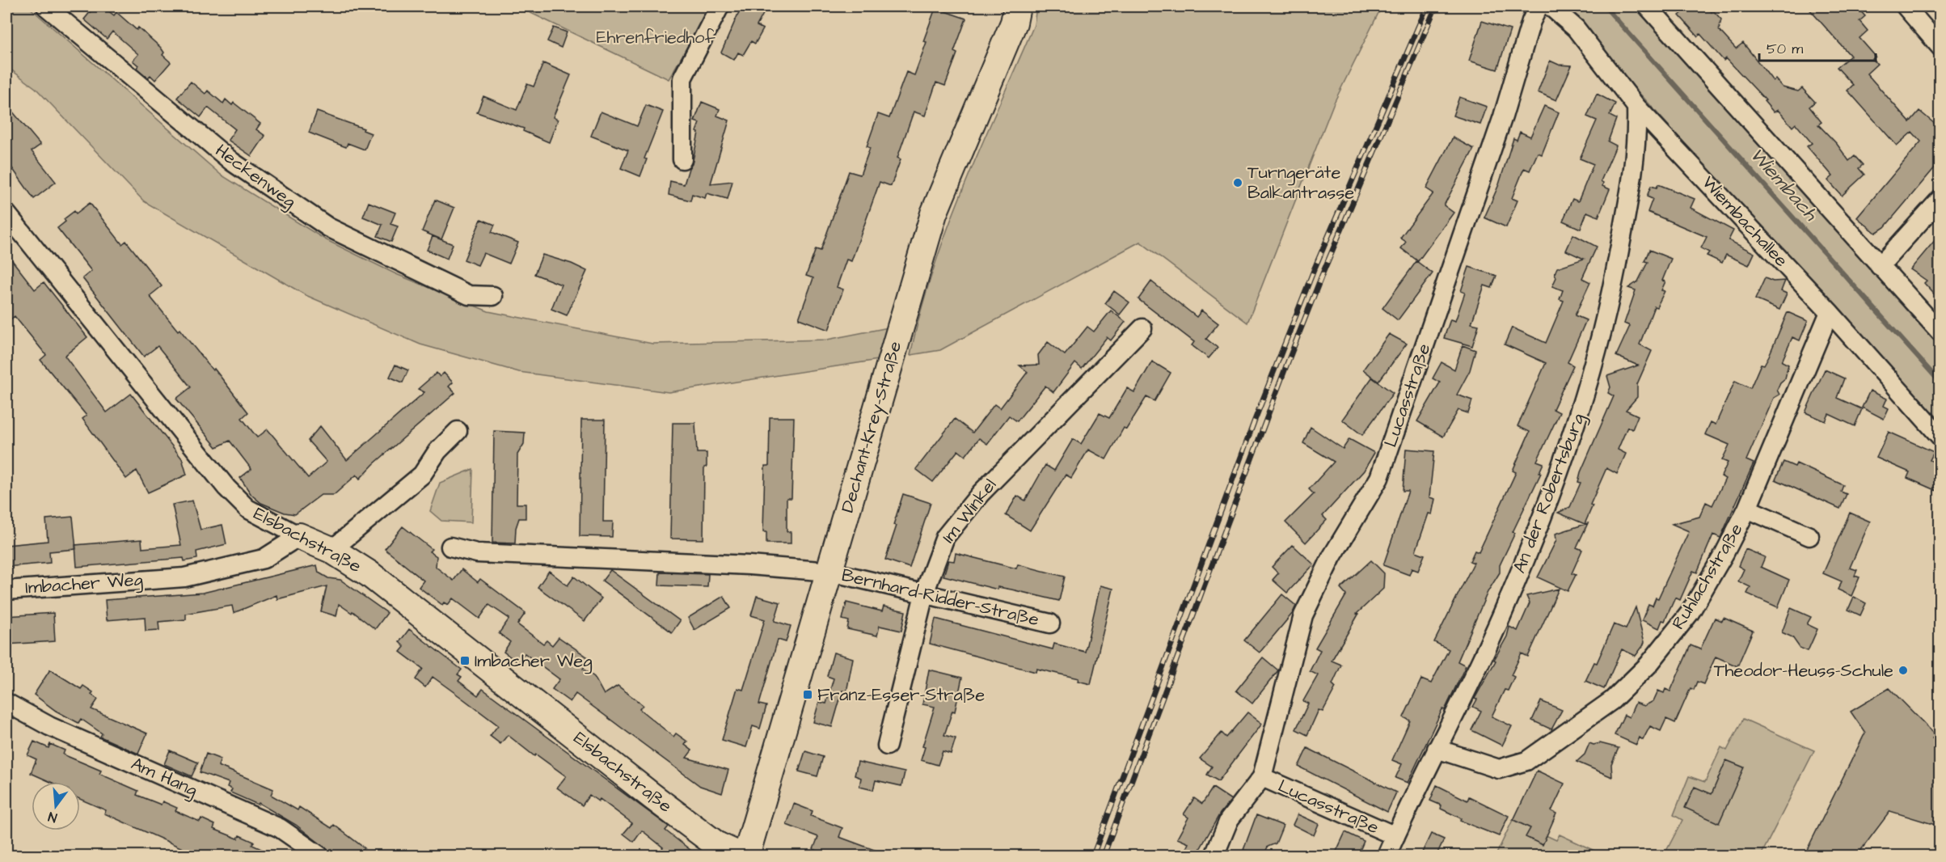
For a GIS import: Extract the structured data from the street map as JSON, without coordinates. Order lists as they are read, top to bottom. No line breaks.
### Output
{"streets":{"street":["Heckenweg","Wiembachallee","Lucasstraße","Dechant-Krey-Straße","An der Robertsburg","Im Winkel","Elsbachstraße","Ruhlachstraße","Imbacher Weg","Bernhard-Ridder-Straße","Am Hang"]},"crossings":[["Wiembachallee","An der Robertsburg"],["Wiembachallee","Ruhlachstraße"],["Lucasstraße","An der Robertsburg"],["Dechant-Krey-Straße","Bernhard-Ridder-Straße"],["An der Robertsburg","Ruhlachstraße"],["Im Winkel","Bernhard-Ridder-Straße"],["Elsbachstraße","Imbacher Weg"]],"water":["Wiembach"],"parks":["Ehrenfriedhof"],"places":{"other":["Turngeräte Balkantrasse","Theodor-Heuss-Schule"],"transit":["Imbacher Weg","Franz-Esser-Straße"]},"scale_bar":"50 m","north":"bottom"}
